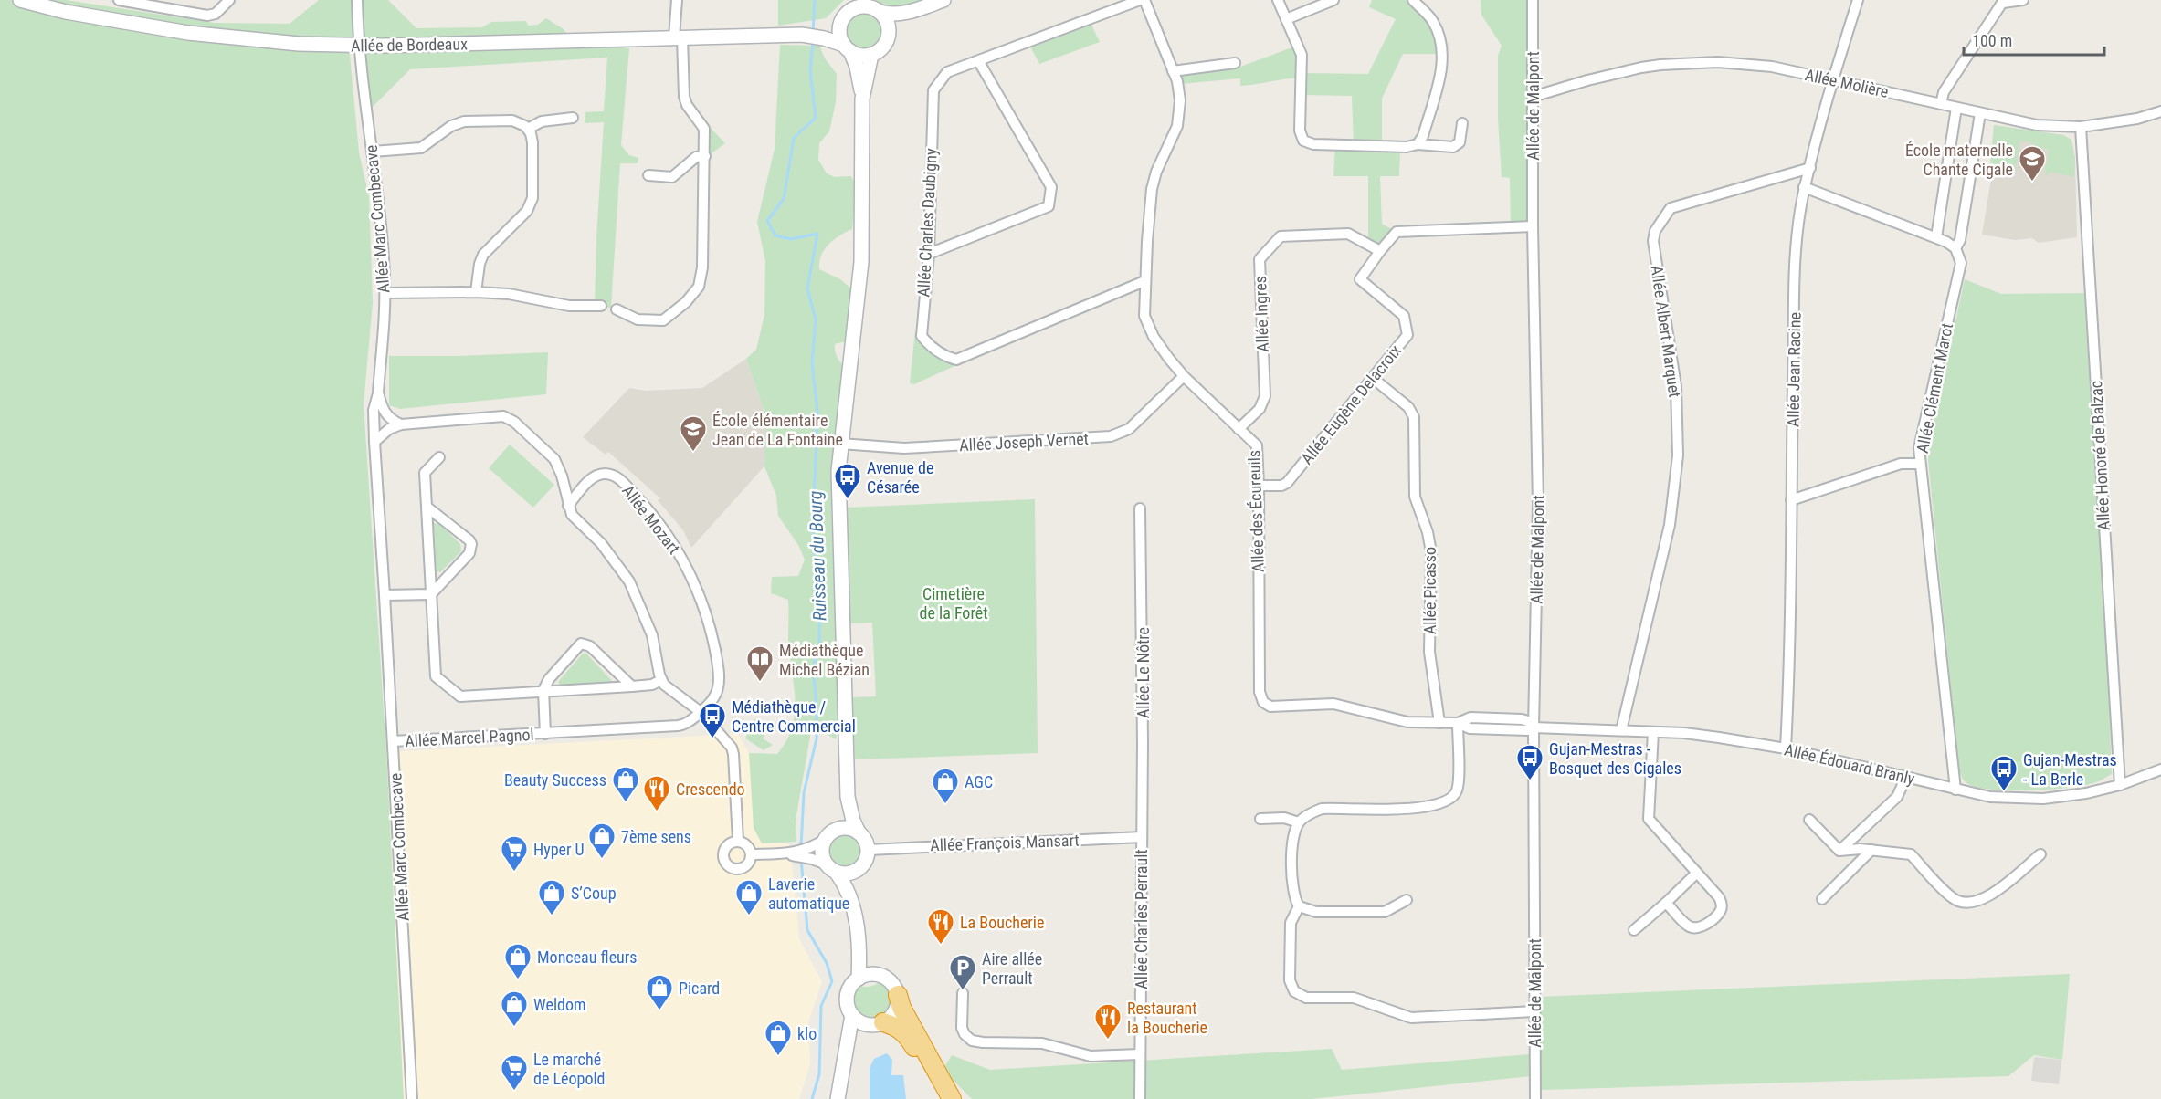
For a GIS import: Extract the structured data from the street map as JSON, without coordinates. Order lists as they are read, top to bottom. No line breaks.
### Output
{"streets":{"street":["Allée de Bordeaux","Allée Molière","Allée de Malpont","Allée Marc Combecave","Allée Charles Daubigny","Allée Ingres","Allée Albert Marquet","Allée Jean Racine","Allée Clément Marot","Allée Eugène Delacroix","Allée Joseph Vernet","Allée Honoré de Balzac","Allée des Écureuils","Allée Mozart","Allée Picasso","Allée Le Nôtre","Allée Marcel Pagnol","Allée Édouard Branly","Allée François Mansart","Allée Charles Perrault"]},"crossings":[["Allée de Bordeaux","Allée Marc Combecave"],["Allée Molière","Allée de Malpont"],["Allée Molière","Allée Jean Racine"],["Allée Molière","Allée Honoré de Balzac"],["Allée de Malpont","Allée Eugène Delacroix"],["Allée de Malpont","Allée des Écureuils"],["Allée de Malpont","Allée Édouard Branly"],["Allée Marc Combecave","Allée Marcel Pagnol"],["Allée Charles Daubigny","Allée des Écureuils"],["Allée Ingres","Allée Eugène Delacroix"],["Allée Ingres","Allée des Écureuils"],["Allée Albert Marquet","Allée Jean Racine"],["Allée Albert Marquet","Allée Édouard Branly"],["Allée Jean Racine","Allée Édouard Branly"],["Allée Clément Marot","Allée Édouard Branly"],["Allée Eugène Delacroix","Allée des Écureuils"],["Allée Eugène Delacroix","Allée Picasso"],["Allée Joseph Vernet","Allée des Écureuils"],["Allée Honoré de Balzac","Allée Édouard Branly"],["Allée des Écureuils","Allée Picasso"],["Allée des Écureuils","Allée Édouard Branly"],["Allée Mozart","Allée Marcel Pagnol"],["Allée Le Nôtre","Allée François Mansart"],["Allée Le Nôtre","Allée Charles Perrault"],["Allée François Mansart","Allée Charles Perrault"]],"water":["Ruisseau du Bourg"],"parks":["Cimetière de la Forêt"],"places":{"school or university":["École maternelle Chante Cigale","École élémentaire Jean de La Fontaine"],"bus stop":["Avenue de Césarée","Médiathèque / Centre Commercial","Gujan-Mestras - Bosquet des Cigales","Gujan-Mestras - La Berle"],"library":["Médiathèque Michel Bézian"],"shop":["Beauty Success","AGC","7ème sens","S’Coup","Laverie automatique","Monceau fleurs","Picard","Weldom","klo"],"restaurant":["Crescendo","La Boucherie","Restaurant la Boucherie"],"supermarket":["Hyper U","Le marché de Léopold"],"parking":["Aire allée Perrault"]},"scale_bar":"100 m"}
